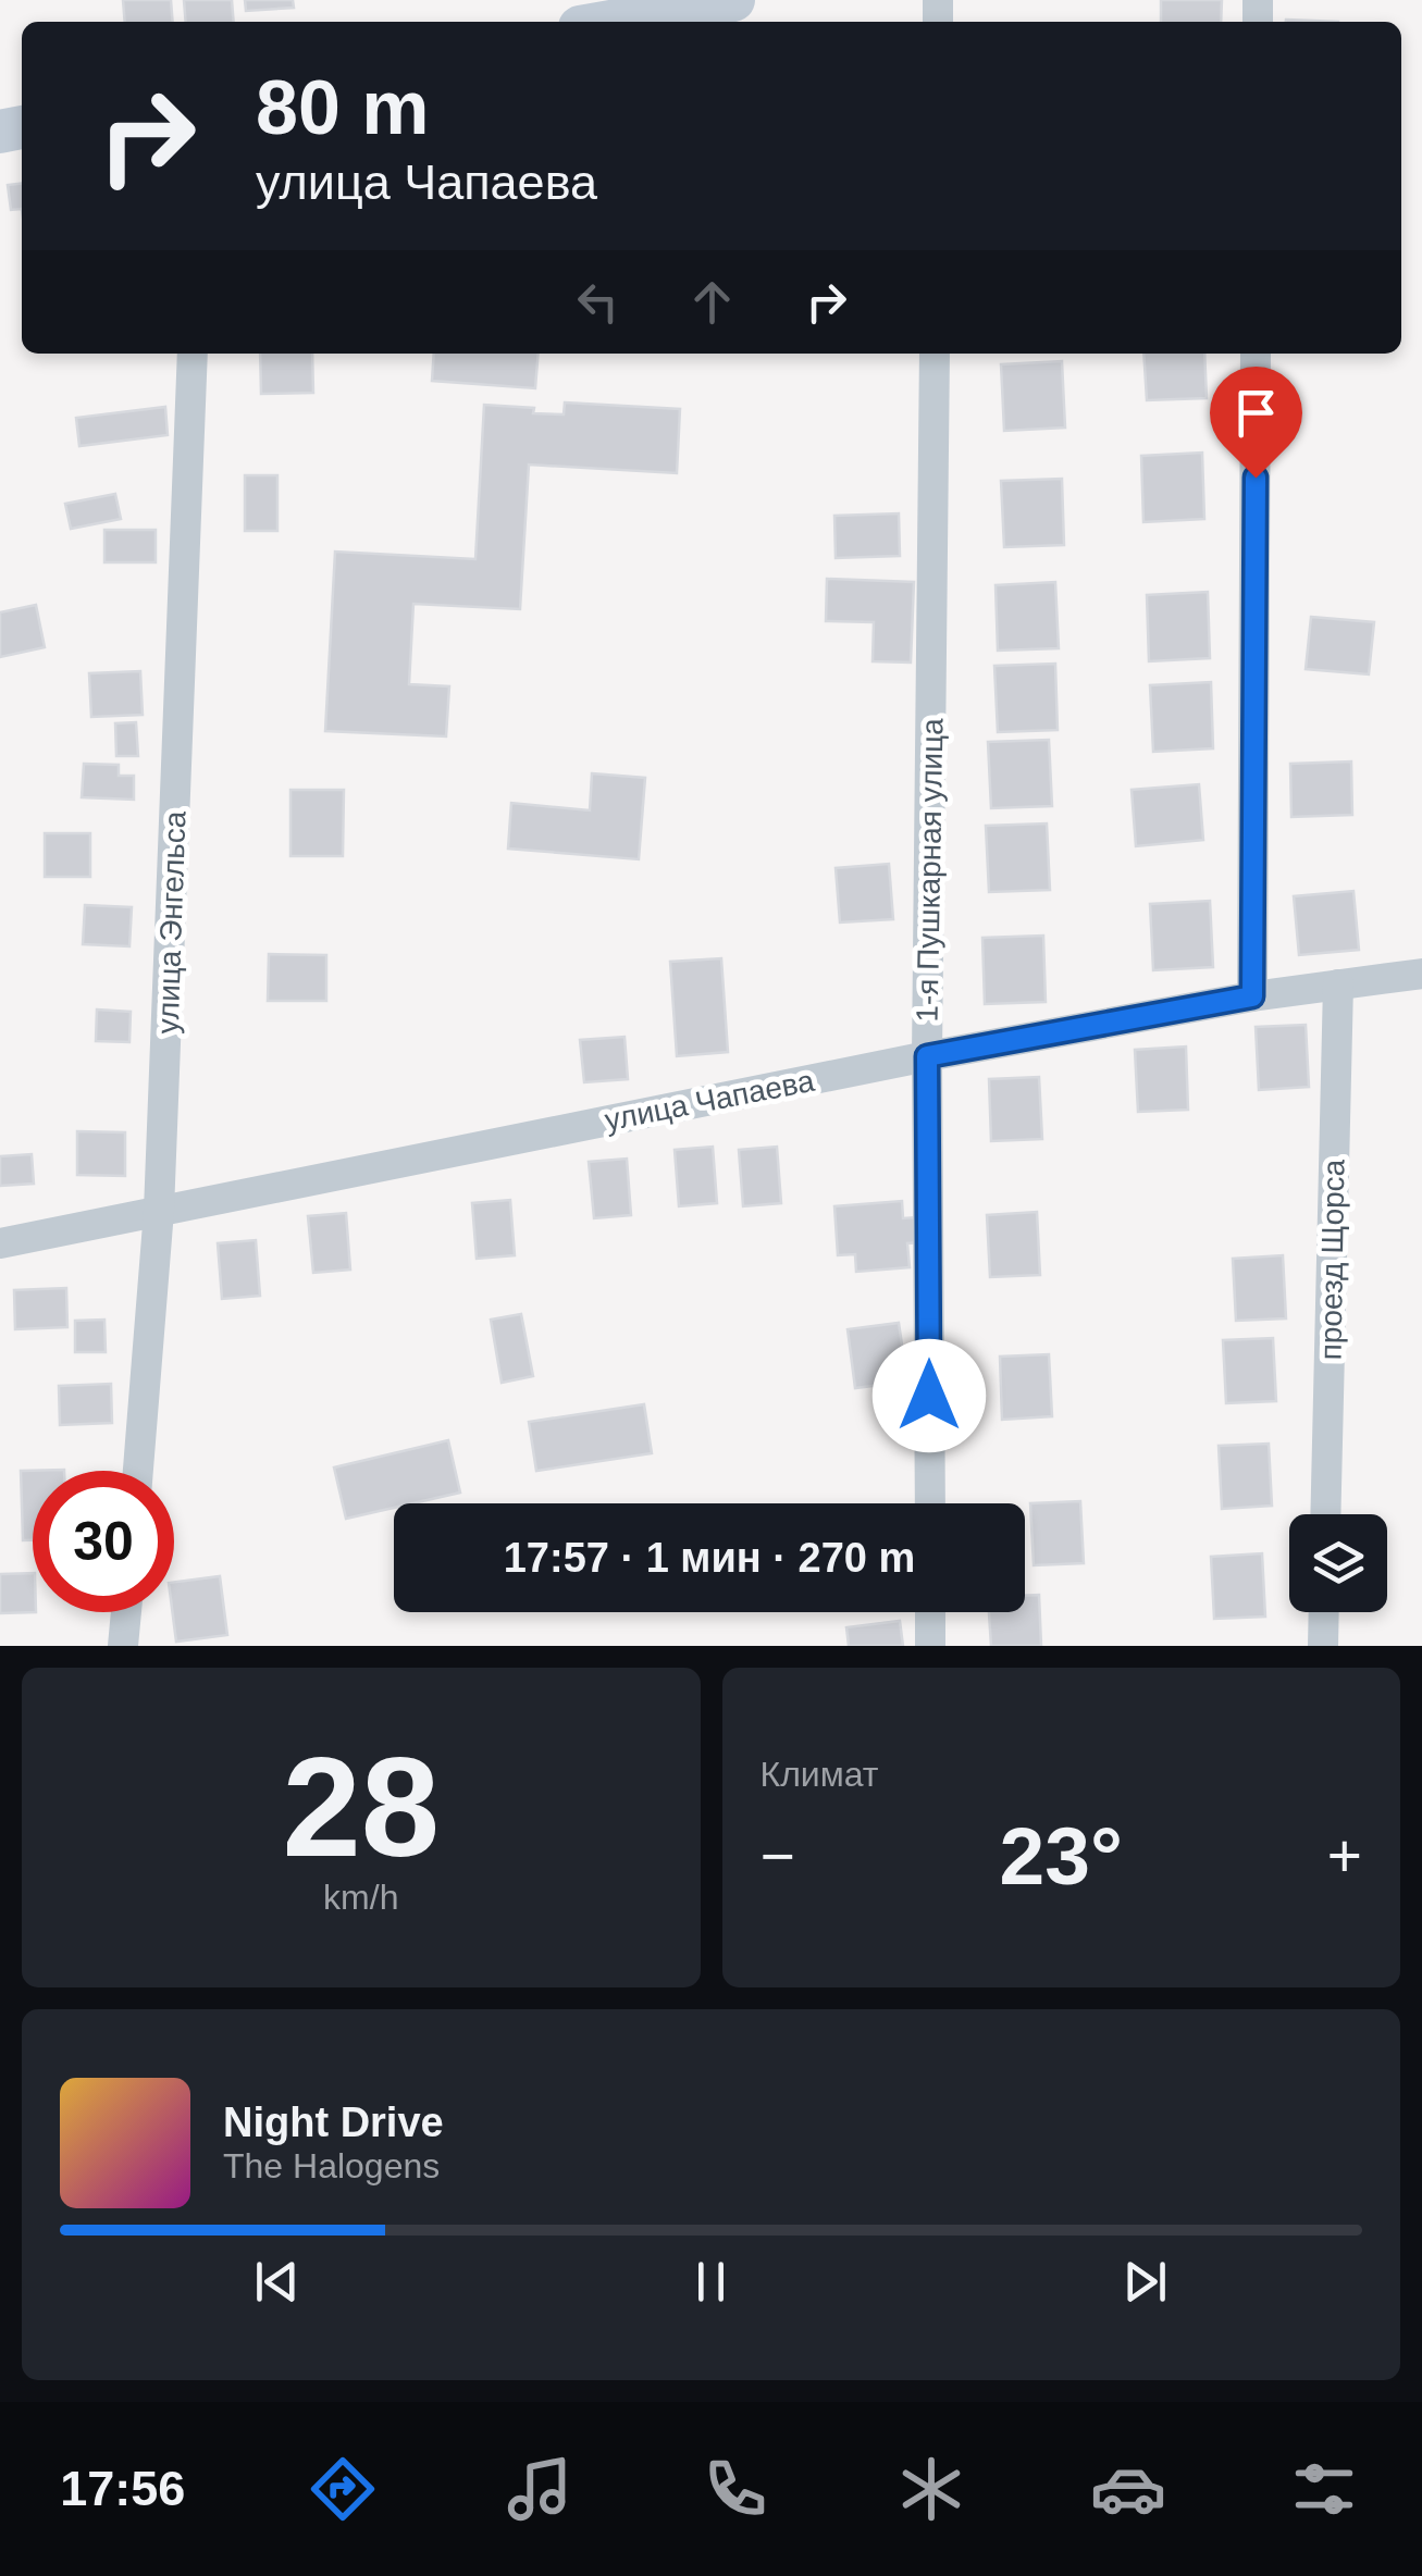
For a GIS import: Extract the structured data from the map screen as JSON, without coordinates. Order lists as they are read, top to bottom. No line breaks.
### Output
{"streets":{"street":["1-я Пушкарная улица","улица Энгельса","улица Чапаева","проезд Щорса"]},"crossings":[["1-я Пушкарная улица","улица Чапаева"],["улица Энгельса","улица Чапаева"],["улица Чапаева","проезд Щорса"]],"page":{"turn":["80 m","улица Чапаева"],"limit":"30","trip":"17:57 · 1 мин · 270 m","tile":[["28","km/h"],"Климат"],"heat":["−","23°","+"],"song":["Night Drive","The Halogens"],"tabs":"17:56"}}
